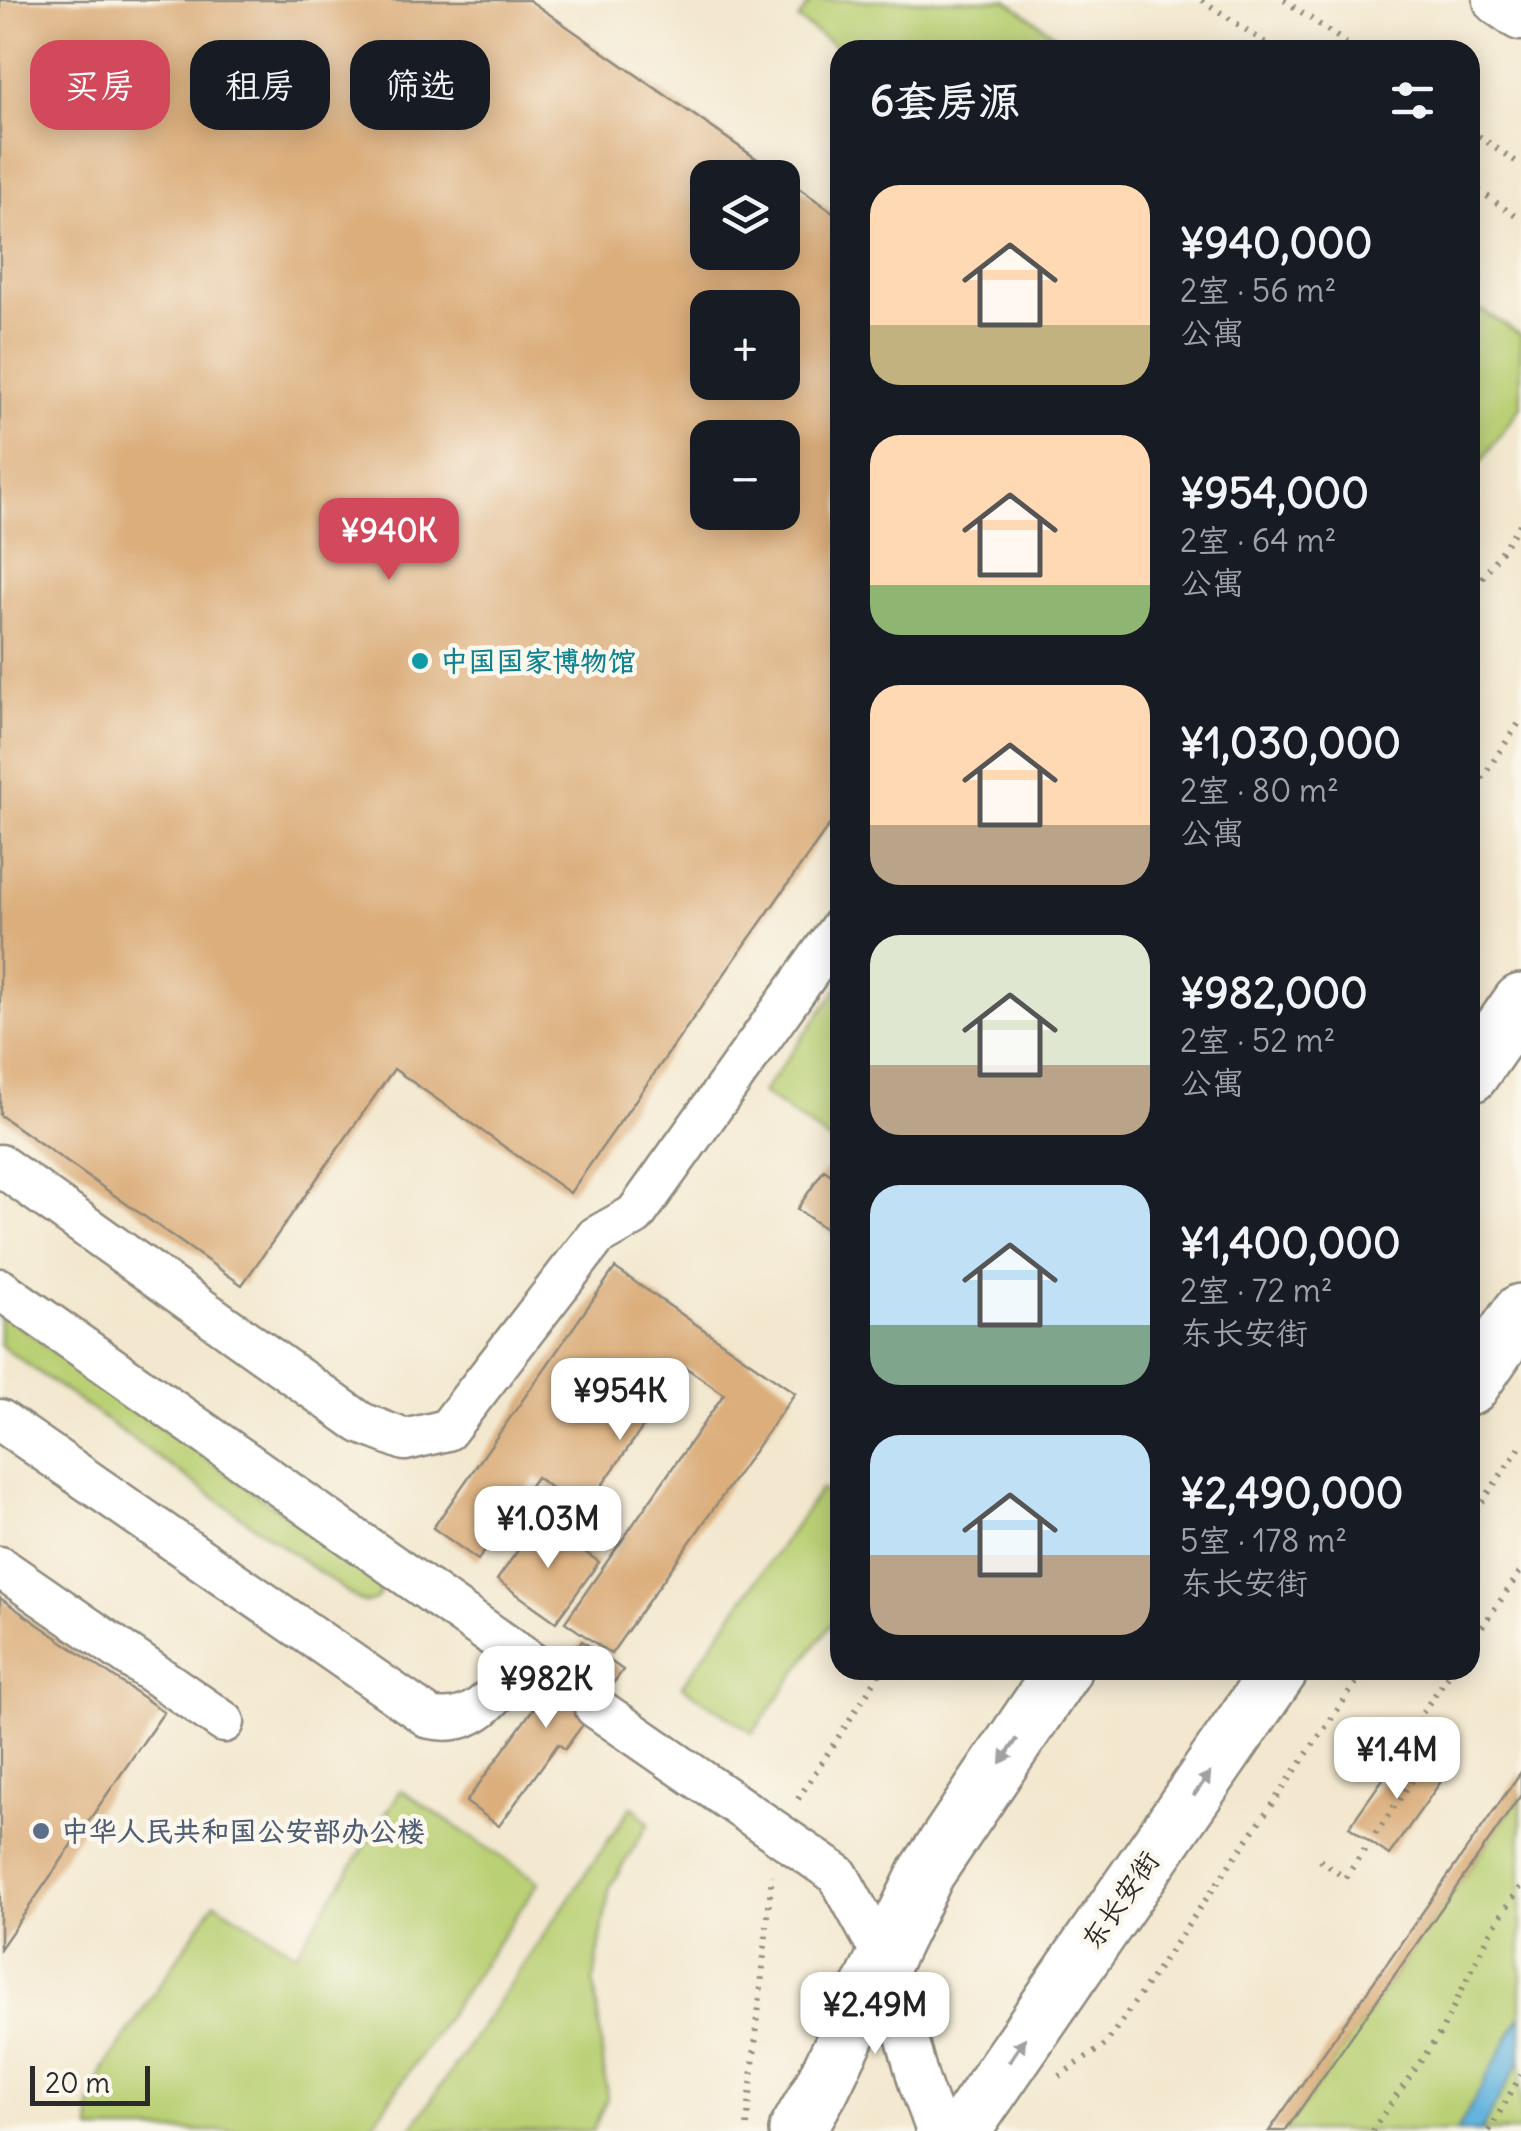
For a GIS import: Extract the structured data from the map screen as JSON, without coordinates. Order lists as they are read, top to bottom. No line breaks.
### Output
{"streets":{"highway":["东长安街"]},"places":["中国国家博物馆","中华人民共和国公安部办公楼"],"scale_bar":"20 m","page":{"chip":["买房","租房","筛选"],"heading":"6套房源","map_buttons":["+","−"],"list":[{"name":"¥940,000","note":"2室 · 56 m² · 公寓"},{"name":"¥954,000","note":"2室 · 64 m² · 公寓"},{"name":"¥1,030,000","note":"2室 · 80 m² · 公寓"},{"name":"¥982,000","note":"2室 · 52 m² · 公寓"},{"name":"¥1,400,000","note":"2室 · 72 m² · 东长安街"},{"name":"¥2,490,000","note":"5室 · 178 m² · 东长安街"}],"price":["¥940K","¥954K","¥1.03M","¥982K","¥1.4M","¥2.49M"],"scale":"20 m"}}
